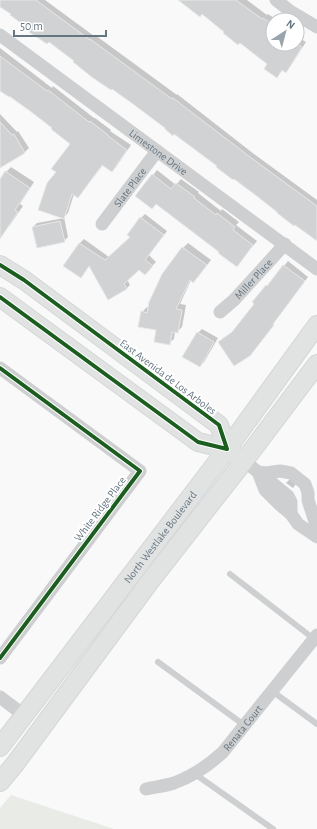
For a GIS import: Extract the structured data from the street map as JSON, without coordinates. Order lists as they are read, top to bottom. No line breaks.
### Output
{"streets":{"main road":["East Avenida de Los Arboles","North Westlake Boulevard"],"street":["Limestone Drive","Slate Place","Miller Place","White Ridge Place","Renata Court"]},"crossings":[["Limestone Drive","Slate Place"],["Limestone Drive","Miller Place"],["East Avenida de Los Arboles","North Westlake Boulevard"]],"scale_bar":"50 m","north":"top right"}
